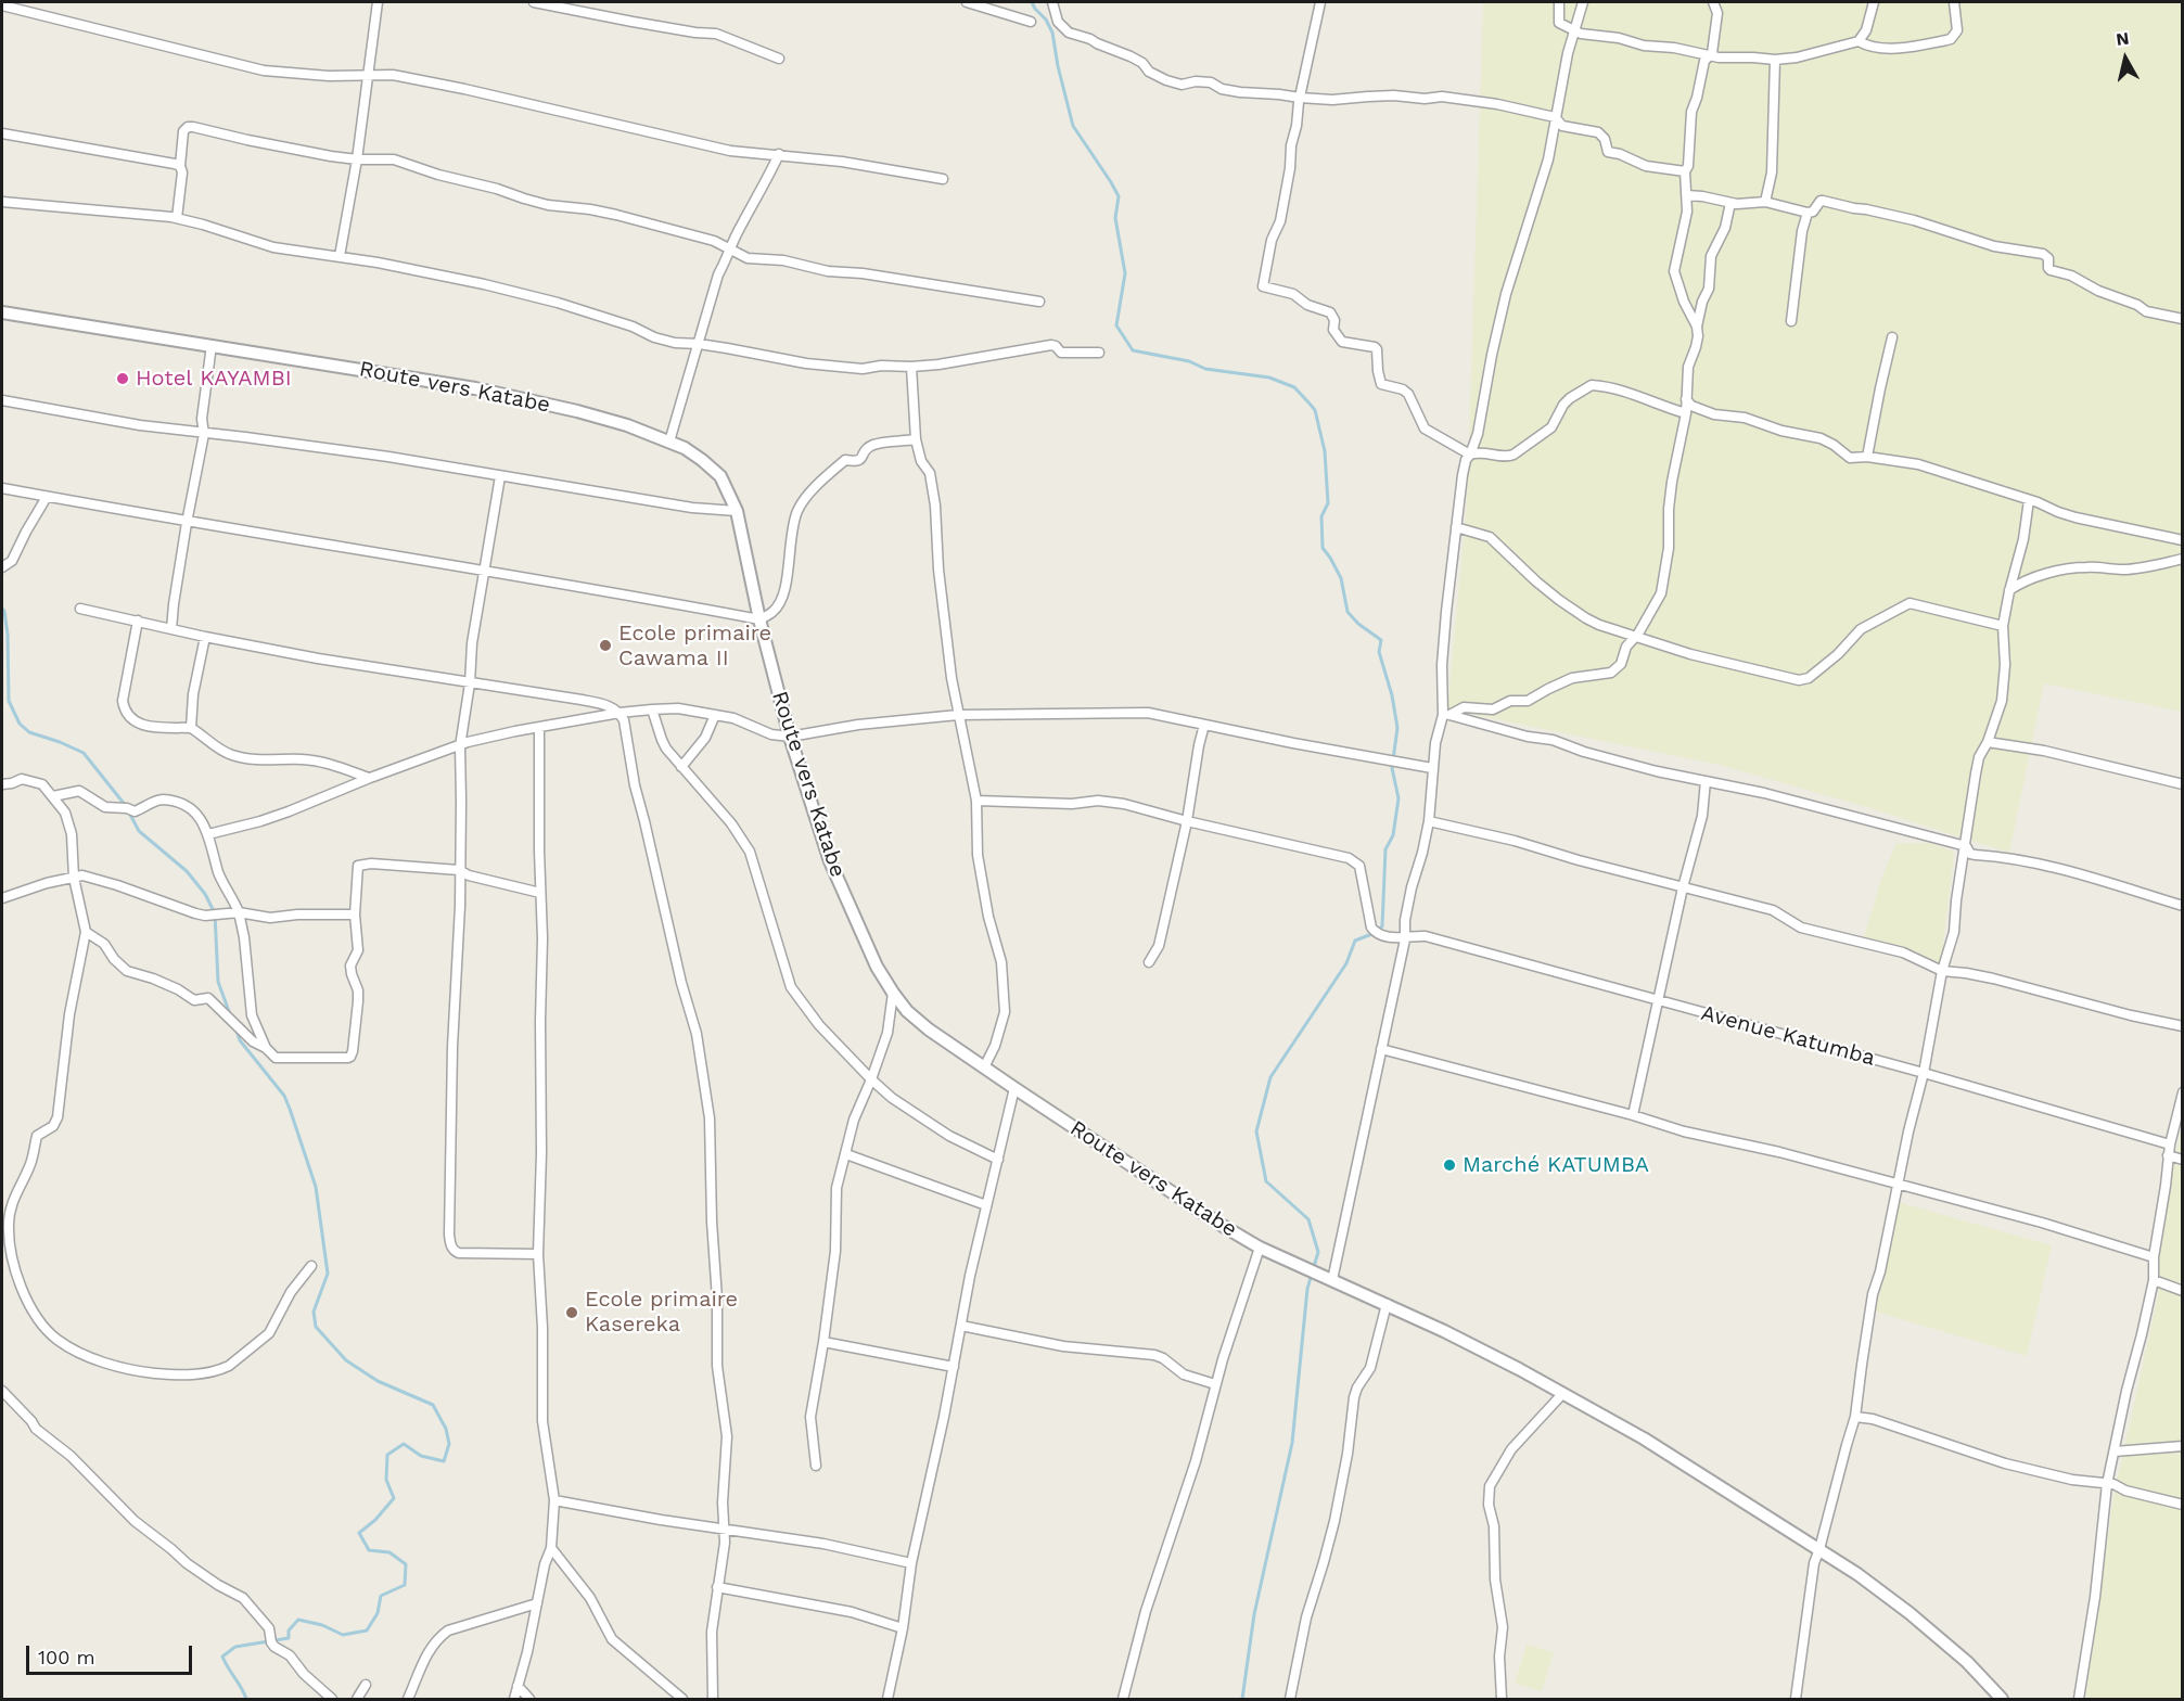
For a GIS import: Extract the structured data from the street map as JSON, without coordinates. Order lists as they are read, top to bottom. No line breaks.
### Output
{"streets":{"street":["Route vers Katabe","Avenue Katumba"]},"places":["Hotel KAYAMBI","Ecole primaire Cawama II","Marché KATUMBA","Ecole primaire Kasereka"],"scale_bar":"100 m","north":"top"}
